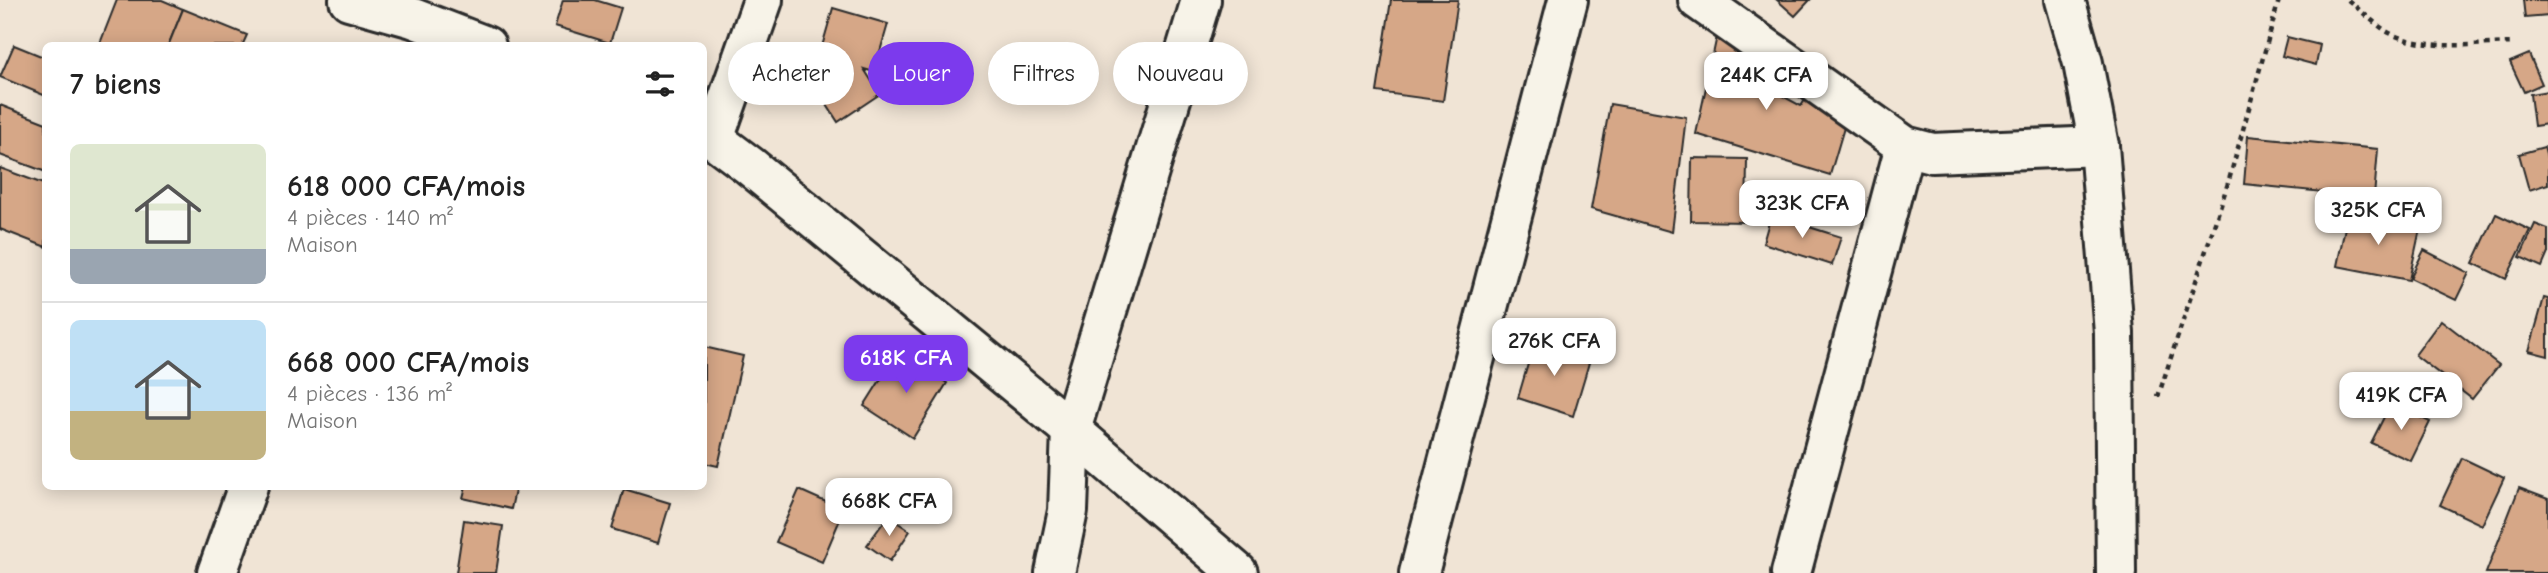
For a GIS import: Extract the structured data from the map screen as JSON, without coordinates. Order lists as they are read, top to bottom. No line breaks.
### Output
{"page":{"chip":["Acheter","Louer","Filtres","Nouveau"],"heading":"7 biens","price":["244K CFA","323K CFA","325K CFA","276K CFA","618K CFA","419K CFA","668K CFA"],"list":[{"name":"618 000 CFA/mois","note":"4 pièces · 140 m² · Maison"},{"name":"668 000 CFA/mois","note":"4 pièces · 136 m² · Maison"}]}}
